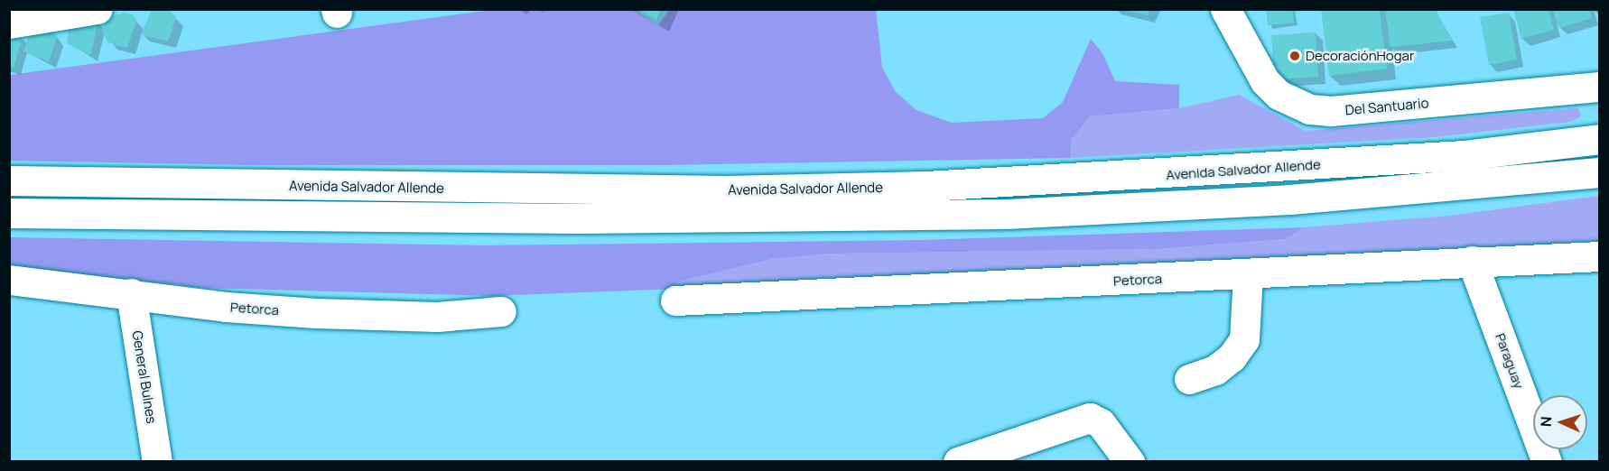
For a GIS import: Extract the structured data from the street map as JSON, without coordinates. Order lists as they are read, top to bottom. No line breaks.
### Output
{"streets":{"main road":["Del Santuario","Avenida Salvador Allende","Petorca","Paraguay","General Bulnes"]},"crossings":[["Petorca","Paraguay"],["Petorca","General Bulnes"]],"places":["DecoraciónHogar"],"north":"left"}
